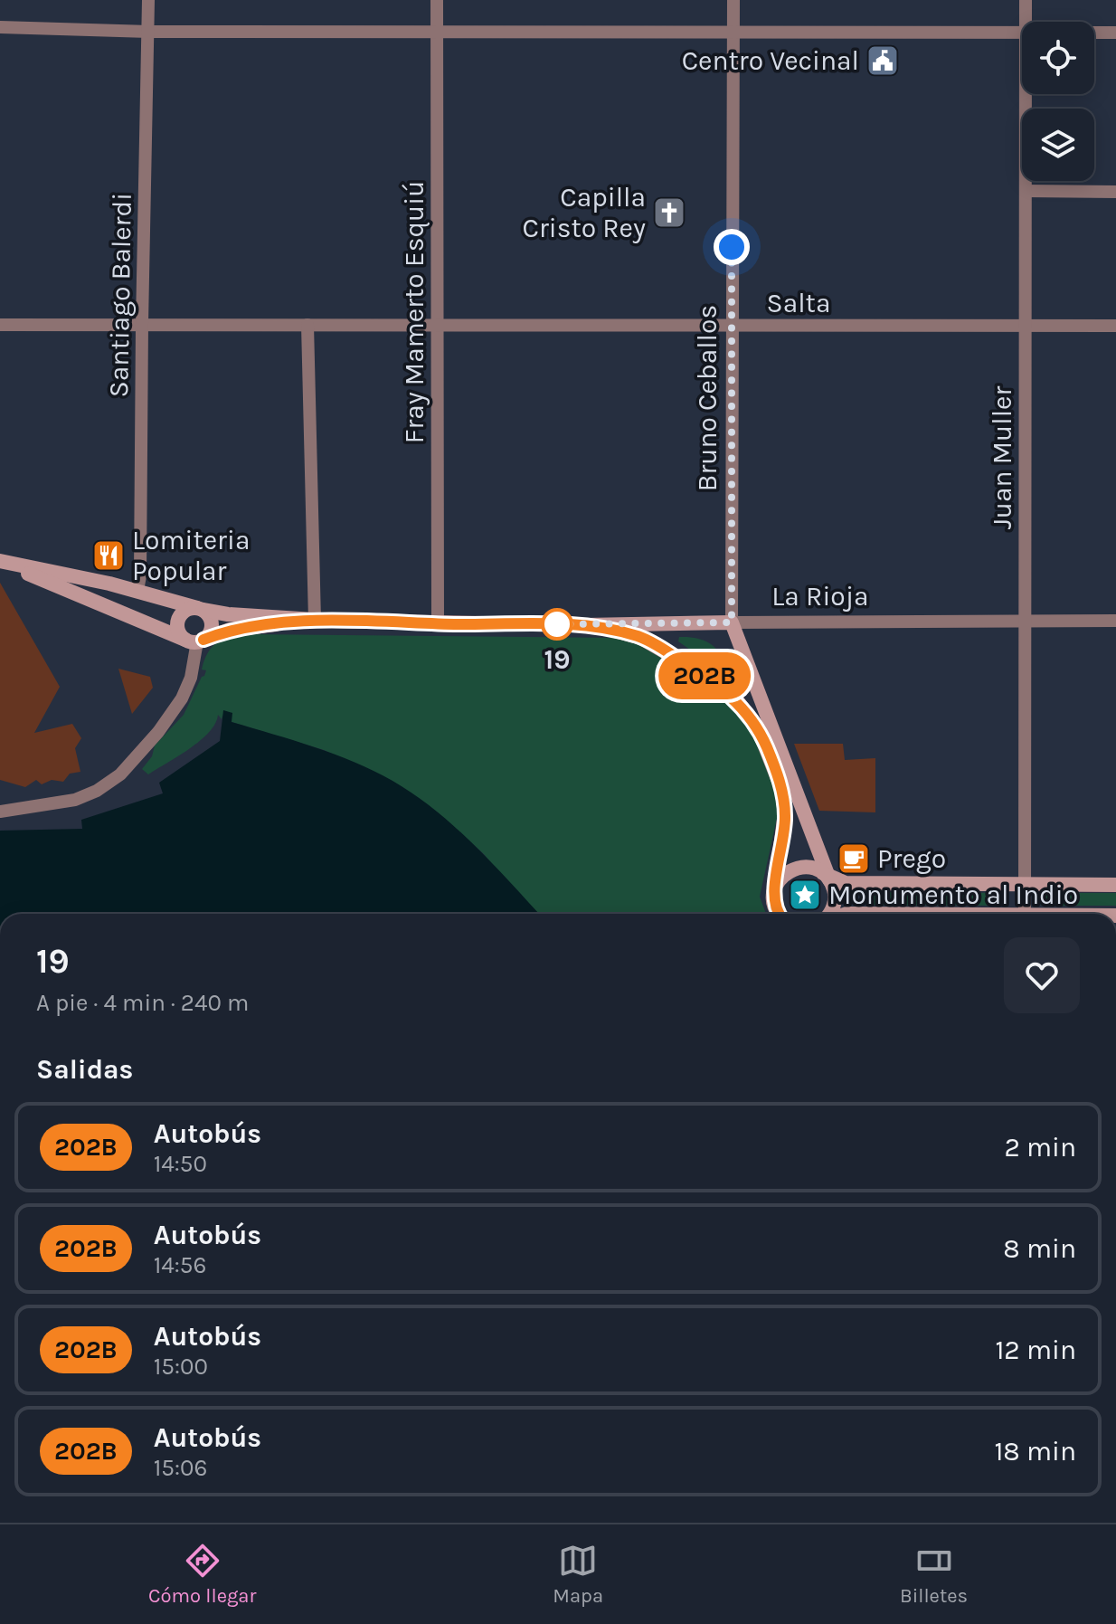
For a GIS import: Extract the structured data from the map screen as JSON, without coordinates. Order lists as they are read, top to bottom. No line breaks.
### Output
{"streets":{"main road":["La Rioja"],"street":["Santiago Balerdi","Salta","Fray Mamerto Esquiú","Bruno Ceballos","Juan Muller"]},"crossings":[["Santiago Balerdi","Salta"],["Salta","Fray Mamerto Esquiú"],["Salta","Bruno Ceballos"],["Salta","Juan Muller"],["Fray Mamerto Esquiú","La Rioja"],["Bruno Ceballos","La Rioja"],["Juan Muller","La Rioja"]],"places":{"public building":["Centro Vecinal"],"church":["Capilla Cristo Rey"],"restaurant":["Lomiteria Popular"],"other":["19"],"cafe":["Prego"],"place":["Monumento al Indio"]},"lines":["bus line 202B"],"page":{"on_map":"202B","heading":[["19","A pie · 4 min · 240 m"],"Salidas"],"list":[{"mark":"202B","name":"Autobús","note":"14:50","value":"2 min"},{"mark":"202B","name":"Autobús","note":"14:56","value":"8 min"},{"mark":"202B","name":"Autobús","note":"15:00","value":"12 min"},{"mark":"202B","name":"Autobús","note":"15:06","value":"18 min"}],"tabs":["Cómo llegar","Mapa","Billetes"]}}
